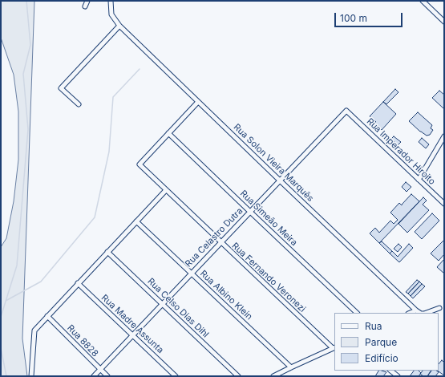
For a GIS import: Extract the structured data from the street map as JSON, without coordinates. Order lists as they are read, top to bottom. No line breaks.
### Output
{"streets":{"street":["Rua Imperador Hiroito","Rua Solon Vieira Marquês","Rua Simeão Meira","Rua Celastro Dutra","Rua Fernando Veronezi","Rua Albino Klein","Rua Celso Dias Dihl","Rua Madre Assunta","Rua 8828"]},"crossings":[["Rua Imperador Hiroito","Rua Celastro Dutra"],["Rua Solon Vieira Marquês","Rua Celastro Dutra"],["Rua Simeão Meira","Rua Celastro Dutra"],["Rua Simeão Meira","Rua Fernando Veronezi"],["Rua Celastro Dutra","Rua Fernando Veronezi"],["Rua Celastro Dutra","Rua Albino Klein"],["Rua Celastro Dutra","Rua Celso Dias Dihl"],["Rua Celastro Dutra","Rua Madre Assunta"],["Rua Celastro Dutra","Rua 8828"]],"legend":["Rua","Parque","Edifício"],"scale_bar":"100 m"}
